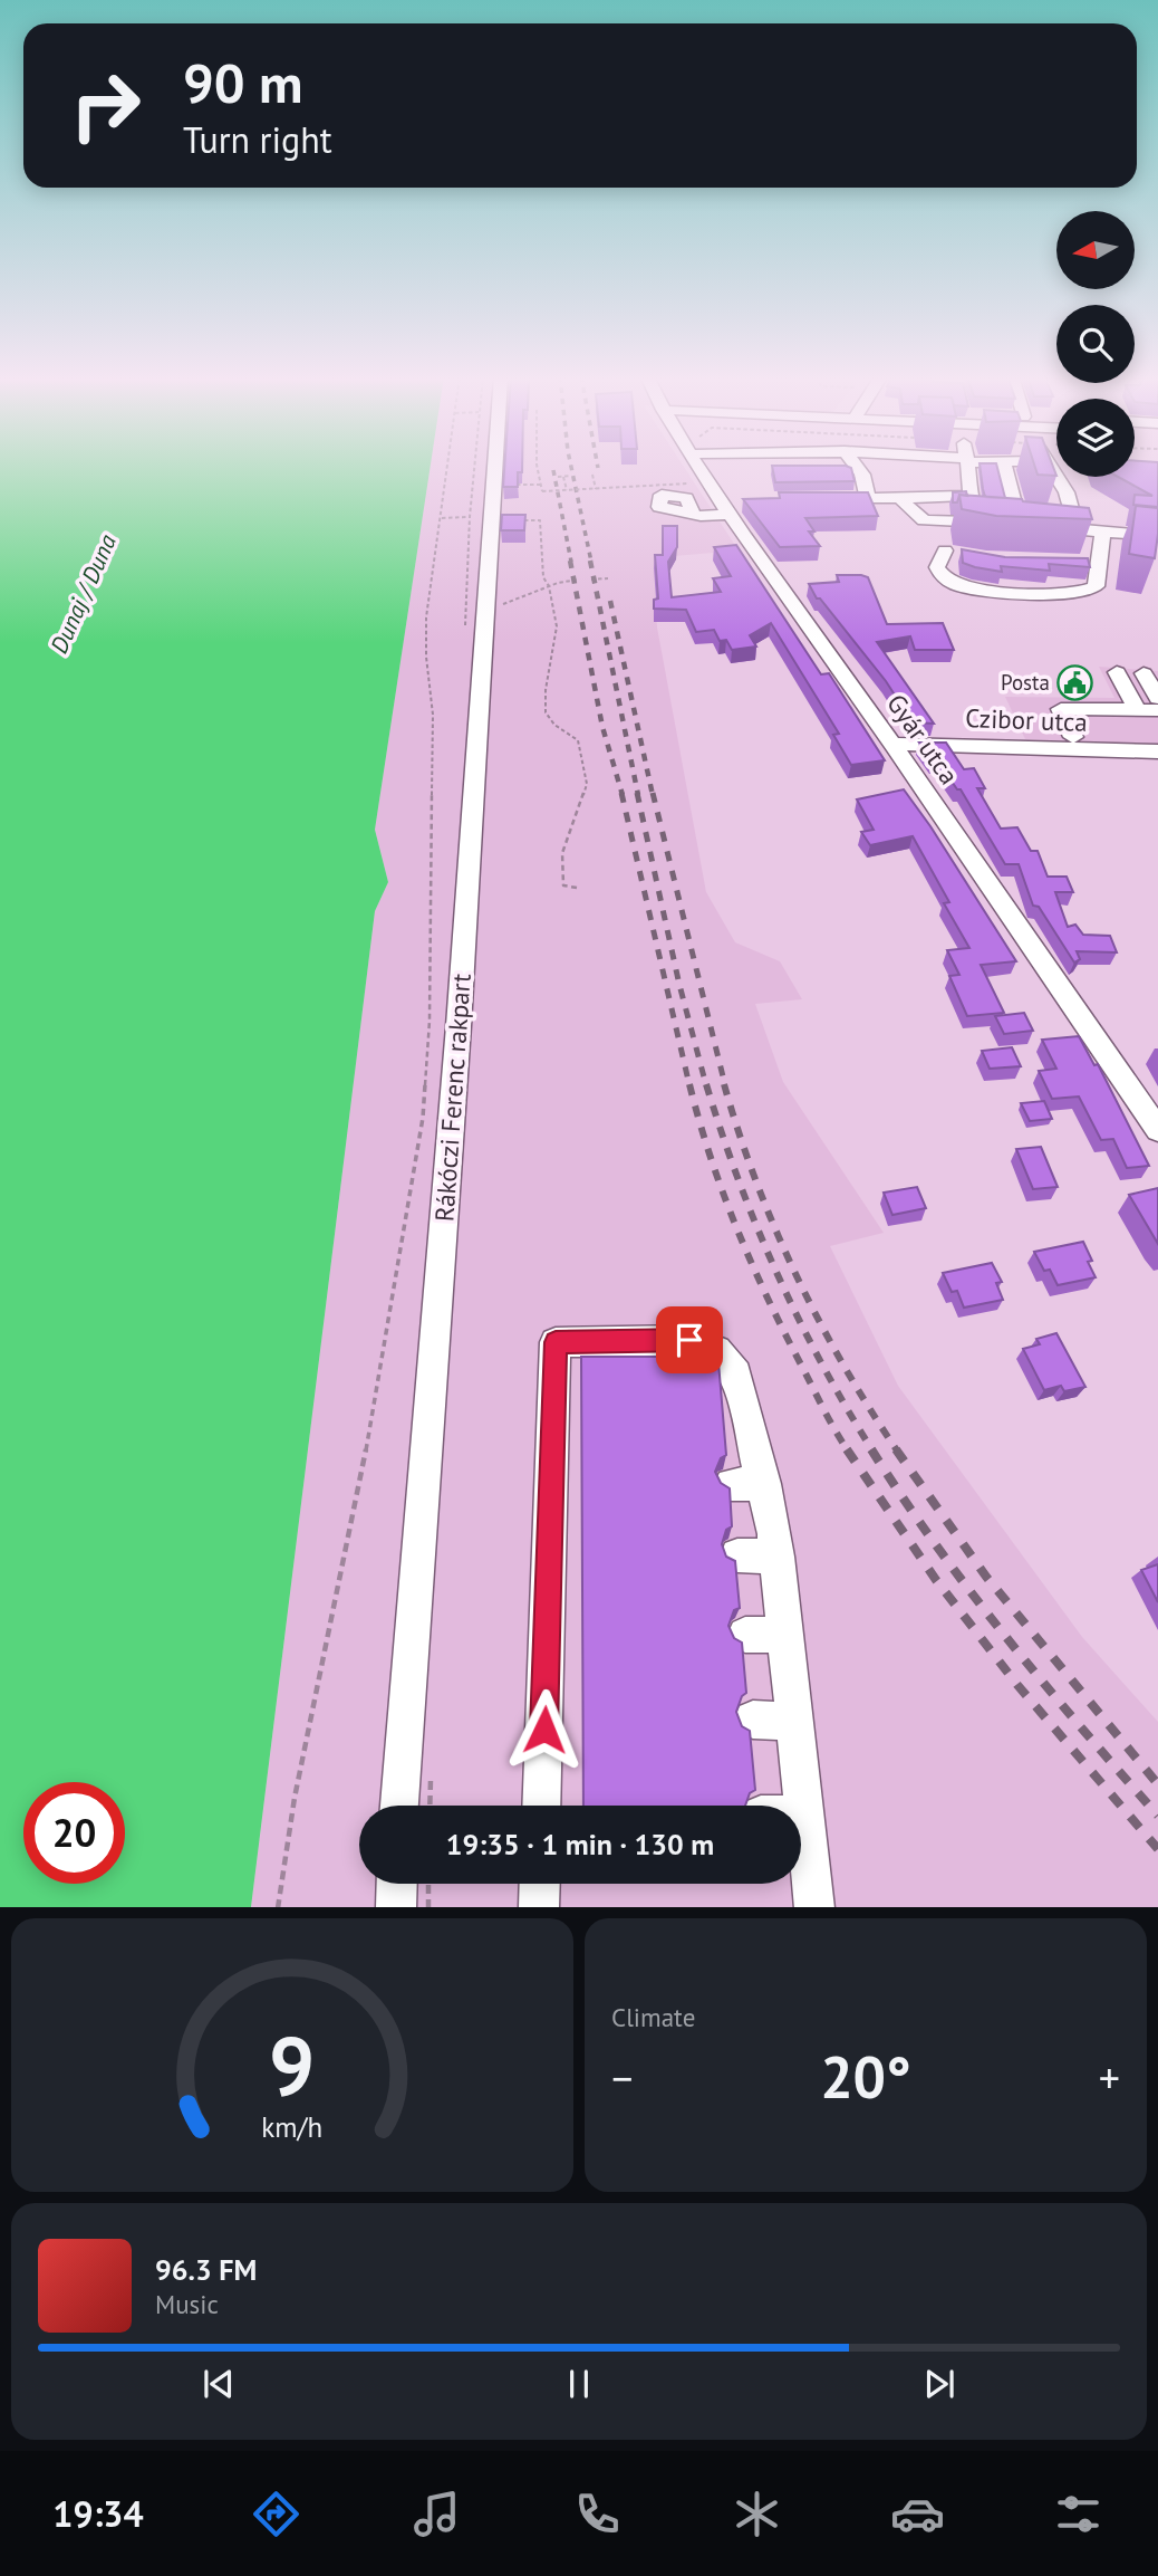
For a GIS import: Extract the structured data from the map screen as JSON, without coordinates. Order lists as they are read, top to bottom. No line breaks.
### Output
{"streets":{"street":["Czibor utca","Gyár utca","Rákóczi Ferenc rakpart"]},"crossings":[["Czibor utca","Gyár utca"]],"water":["Dunaj / Duna"],"places":{"public building":["Posta"]},"north":"left","page":{"turn":["90 m","Turn right"],"limit":"20","trip":"19:35 · 1 min · 130 m","tile":"Climate","heat":["−","20°","+"],"song":["96.3 FM","Music"],"tabs":"19:34","gauge":["9","km/h"]}}
